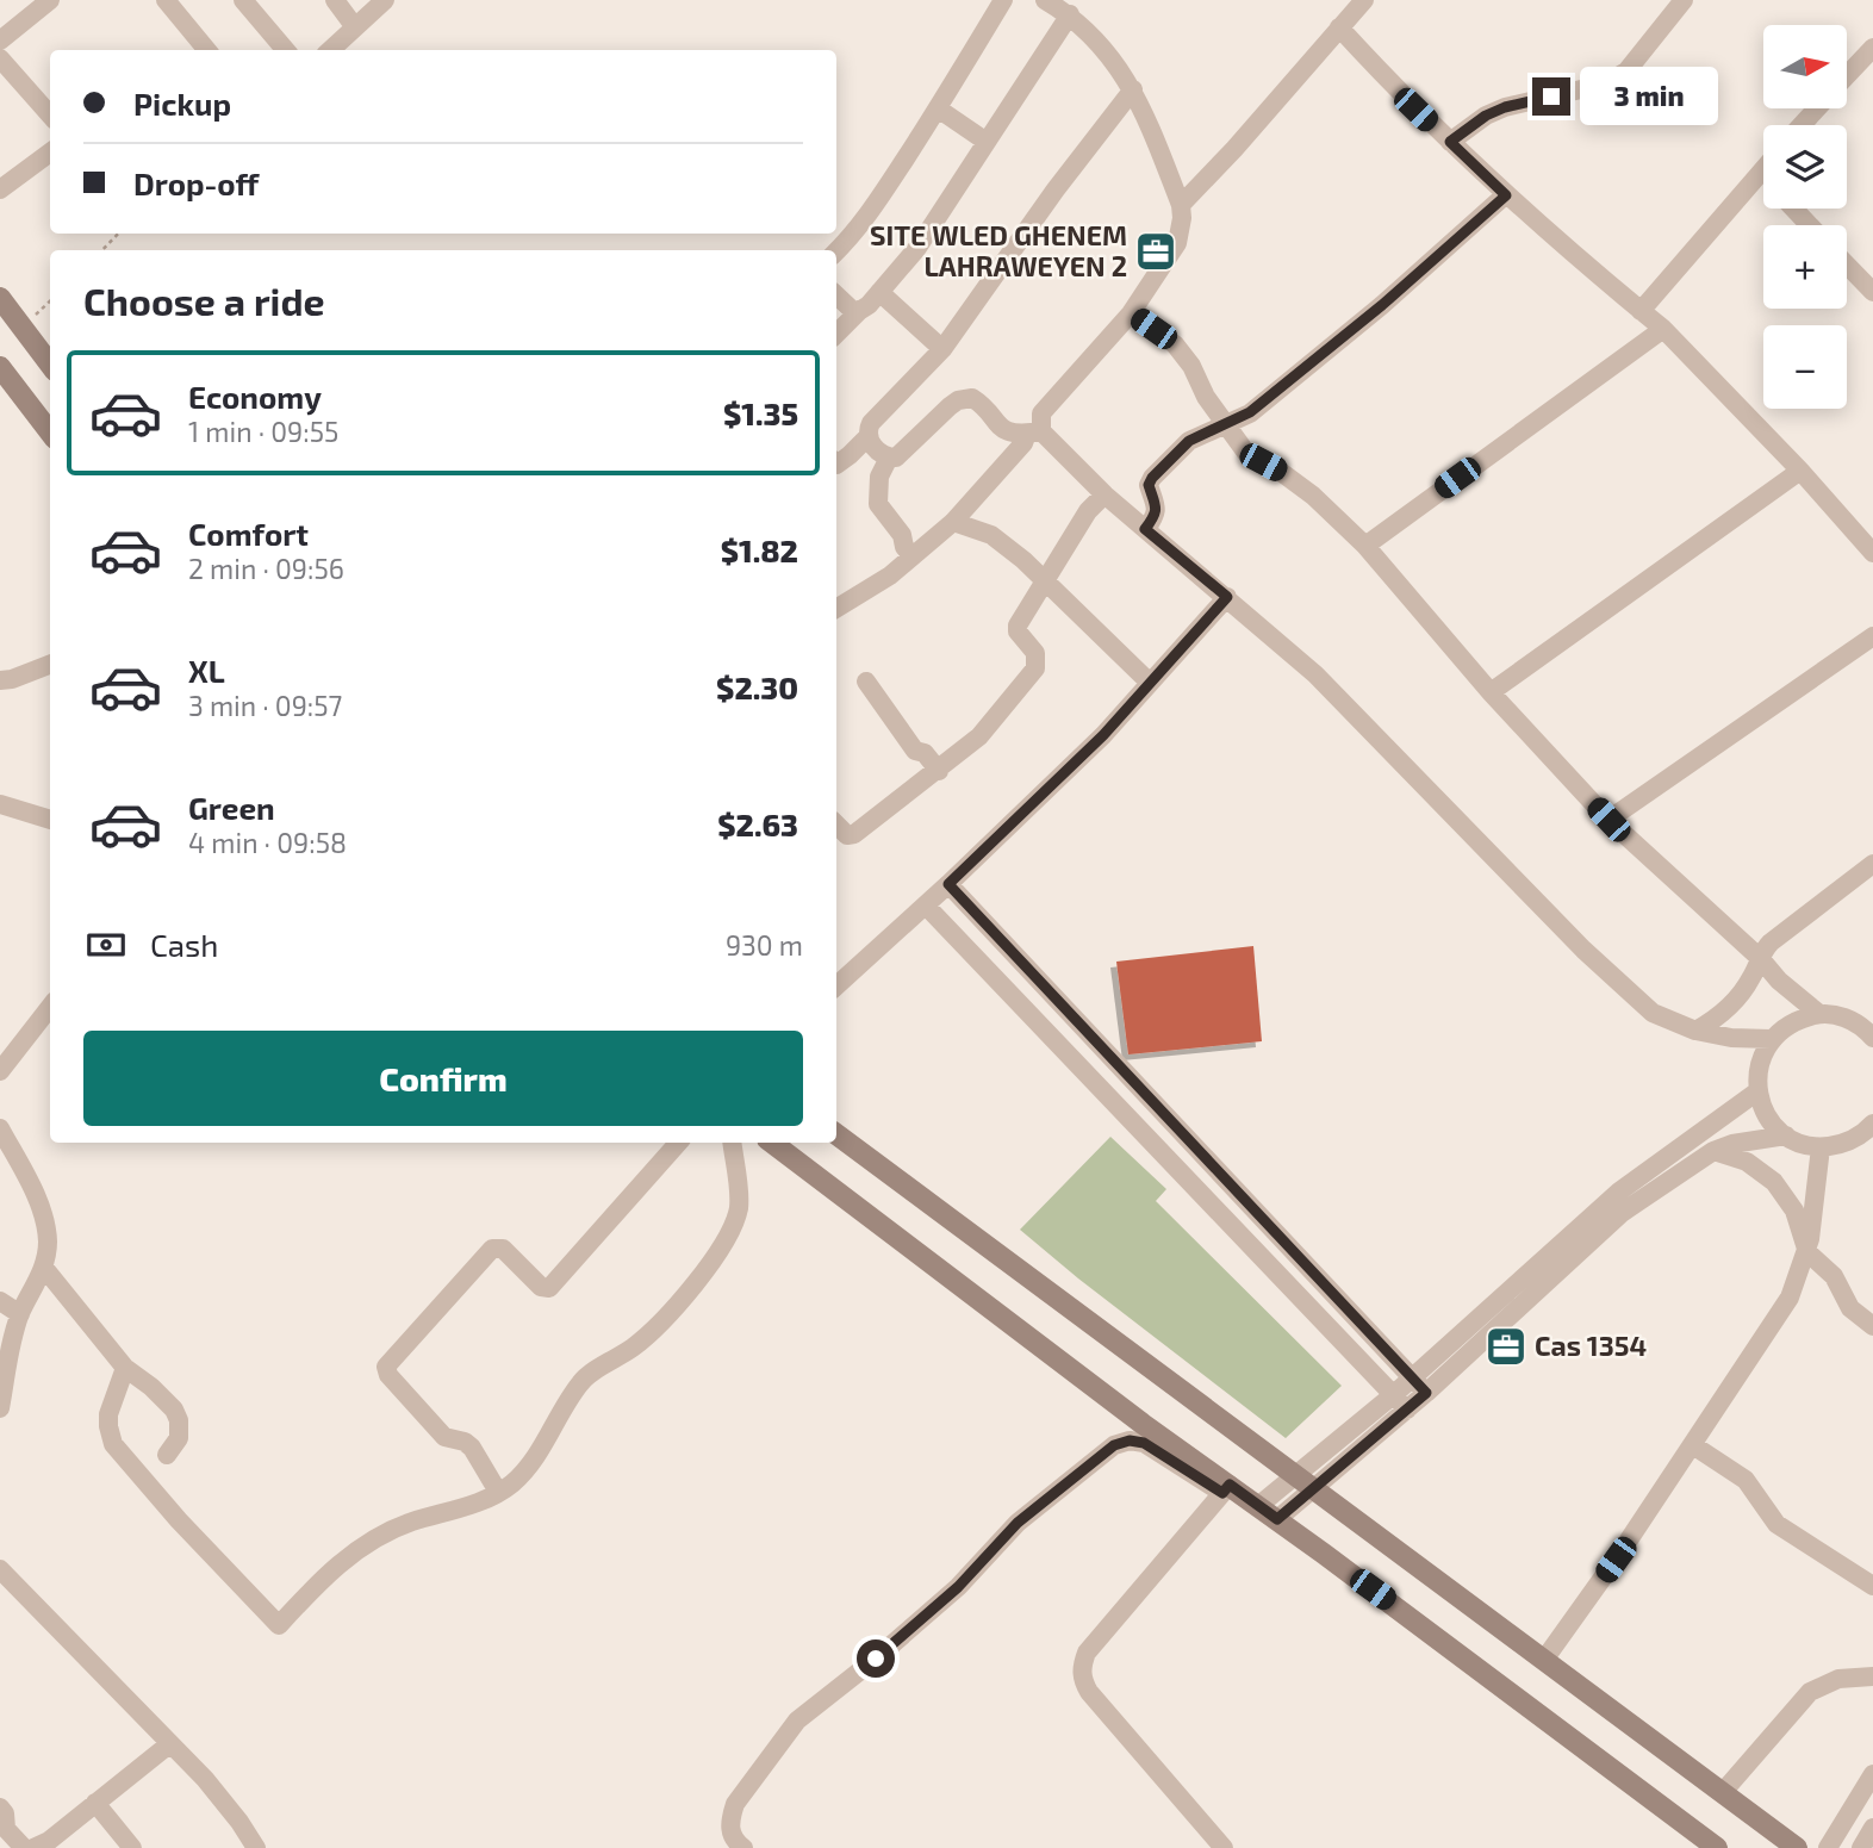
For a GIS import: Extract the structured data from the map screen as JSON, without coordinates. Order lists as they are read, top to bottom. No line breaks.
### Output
{"places":{"office":["SITE WLED GHENEM LAHRAWEYEN 2","Cas 1354"]},"north":"right","page":{"map_buttons":["+","−"],"banner":["Pickup","Drop-off"],"bubble":"3 min","heading":"Choose a ride","list":[{"name":"Economy","note":"1 min · 09:55","value":"$1.35"},{"name":"Comfort","note":"2 min · 09:56","value":"$1.82"},{"name":"XL","note":"3 min · 09:57","value":"$2.30"},{"name":"Green","note":"4 min · 09:58","value":"$2.63"}],"pay":["Cash","930 m"],"buttons":"Confirm"}}
